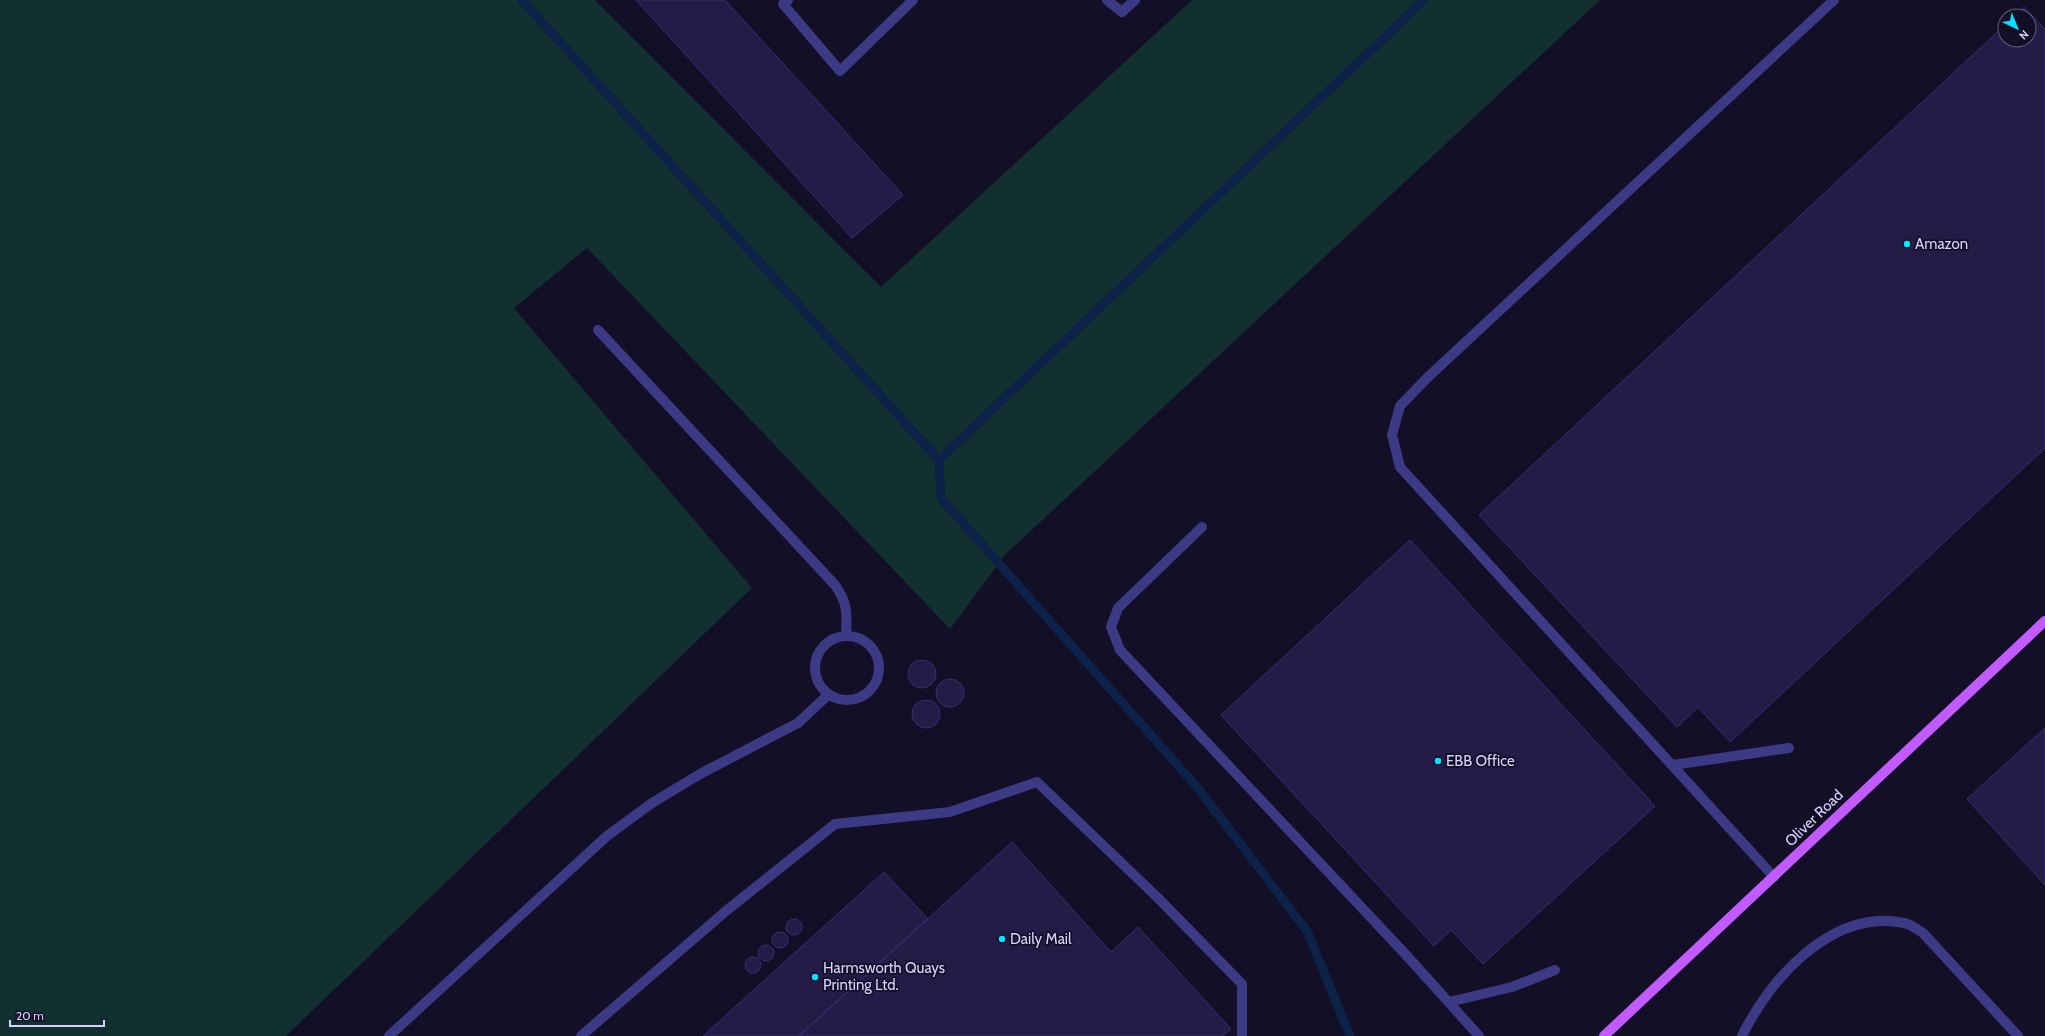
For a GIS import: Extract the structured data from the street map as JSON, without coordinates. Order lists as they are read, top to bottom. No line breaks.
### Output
{"streets":{"main road":["Oliver Road"]},"places":["Amazon","EBB Office","Daily Mail","Harmsworth Quays Printing Ltd."],"scale_bar":"20 m","north":"bottom right"}
